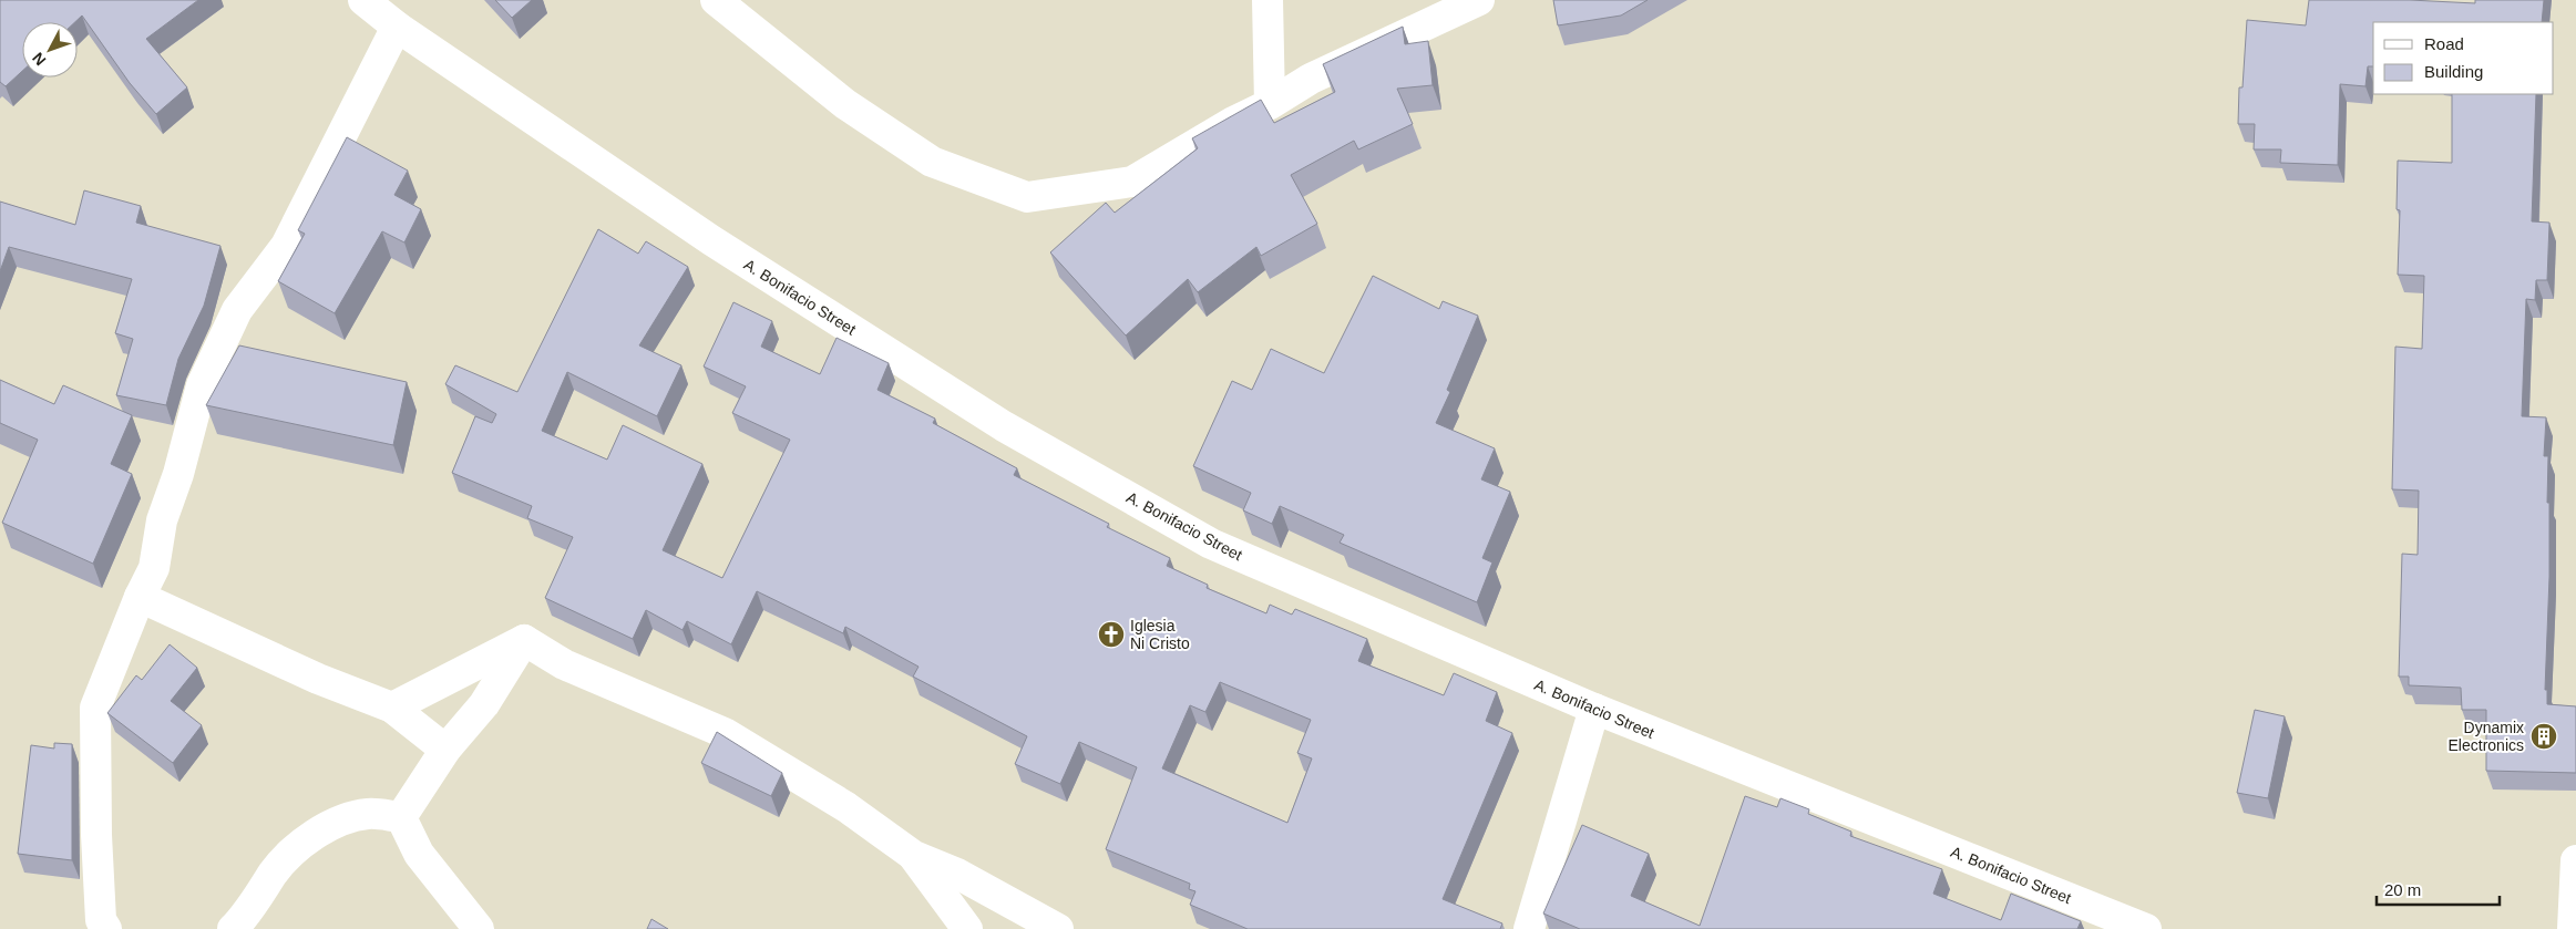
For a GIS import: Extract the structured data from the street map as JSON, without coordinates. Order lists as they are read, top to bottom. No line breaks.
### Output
{"streets":{"street":["A. Bonifacio Street"]},"places":{"church":["Iglesia Ni Cristo"],"building":["Dynamix Electronics"]},"legend":["Road","Building"],"scale_bar":"20 m","north":"bottom left"}
